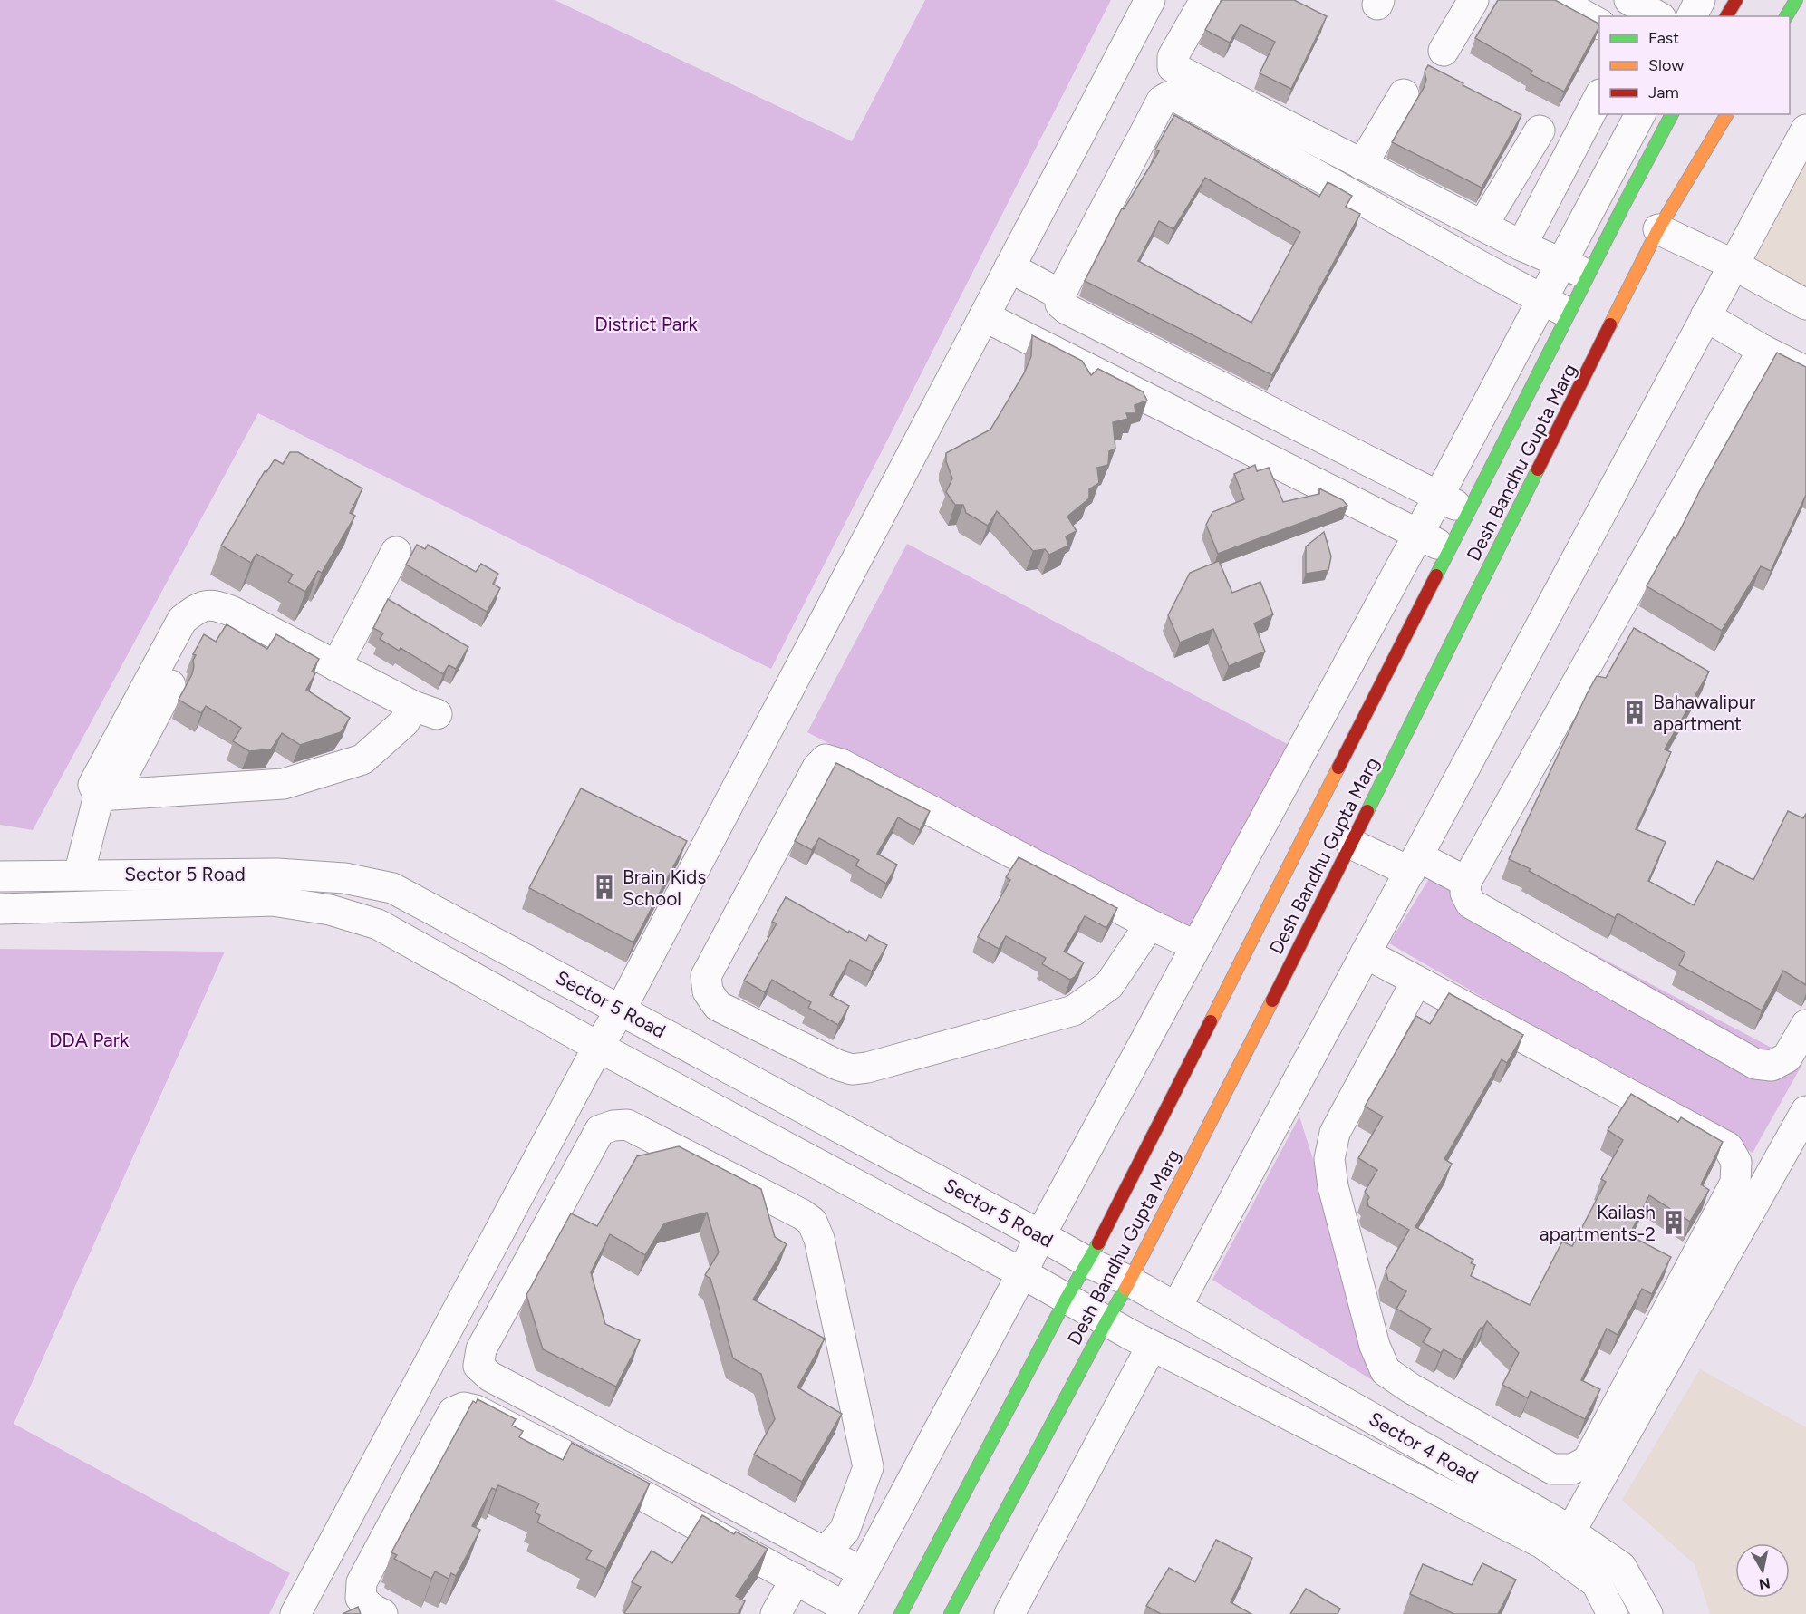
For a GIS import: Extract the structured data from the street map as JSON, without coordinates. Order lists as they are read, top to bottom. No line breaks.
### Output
{"streets":{"street":["Desh Bandhu Gupta Marg","Sector 5 Road","Sector 4 Road"]},"crossings":[["Desh Bandhu Gupta Marg","Sector 5 Road"],["Sector 5 Road","Sector 4 Road"]],"parks":["District Park","DDA Park"],"places":{"building":["Bahawalipur apartment","Brain Kids School","Kailash apartments-2"]},"legend":["Fast","Slow","Jam"],"north":"bottom"}
